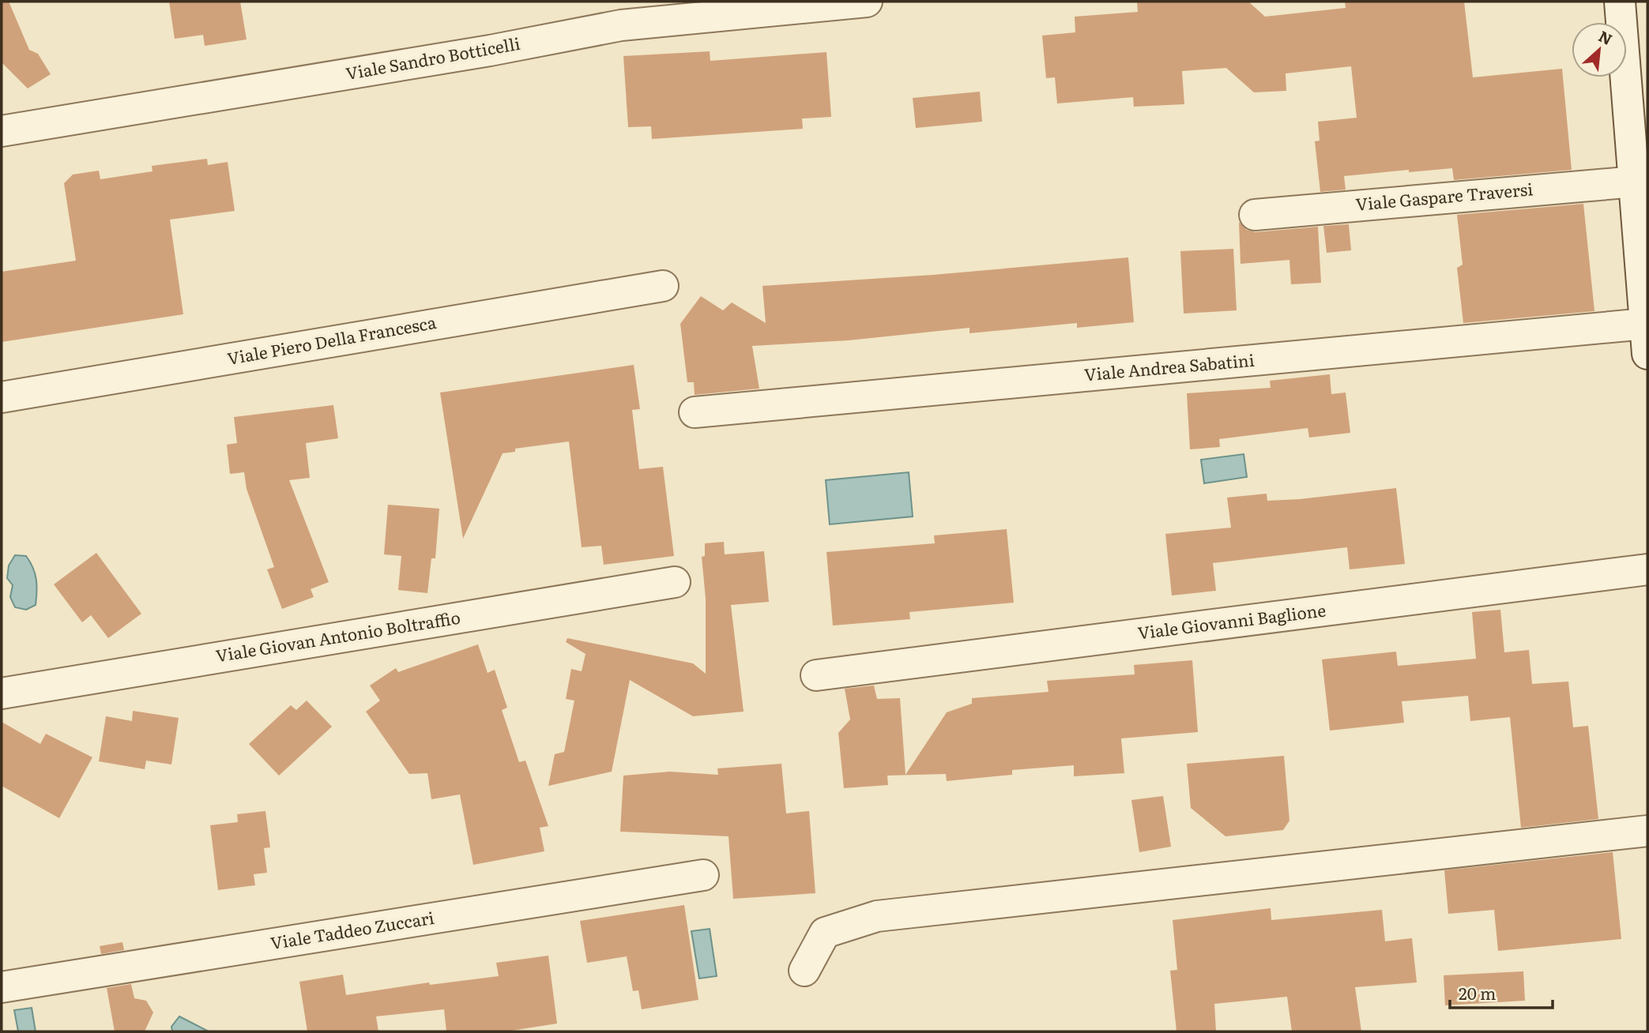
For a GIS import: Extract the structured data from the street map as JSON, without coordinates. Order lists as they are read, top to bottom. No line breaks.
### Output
{"streets":{"street":["Viale Sandro Botticelli","Viale Gaspare Traversi","Viale Piero Della Francesca","Viale Andrea Sabatini","Viale Giovanni Baglione","Viale Giovan Antonio Boltraffio","Viale Taddeo Zuccari"]},"scale_bar":"20 m","north":"top right"}
